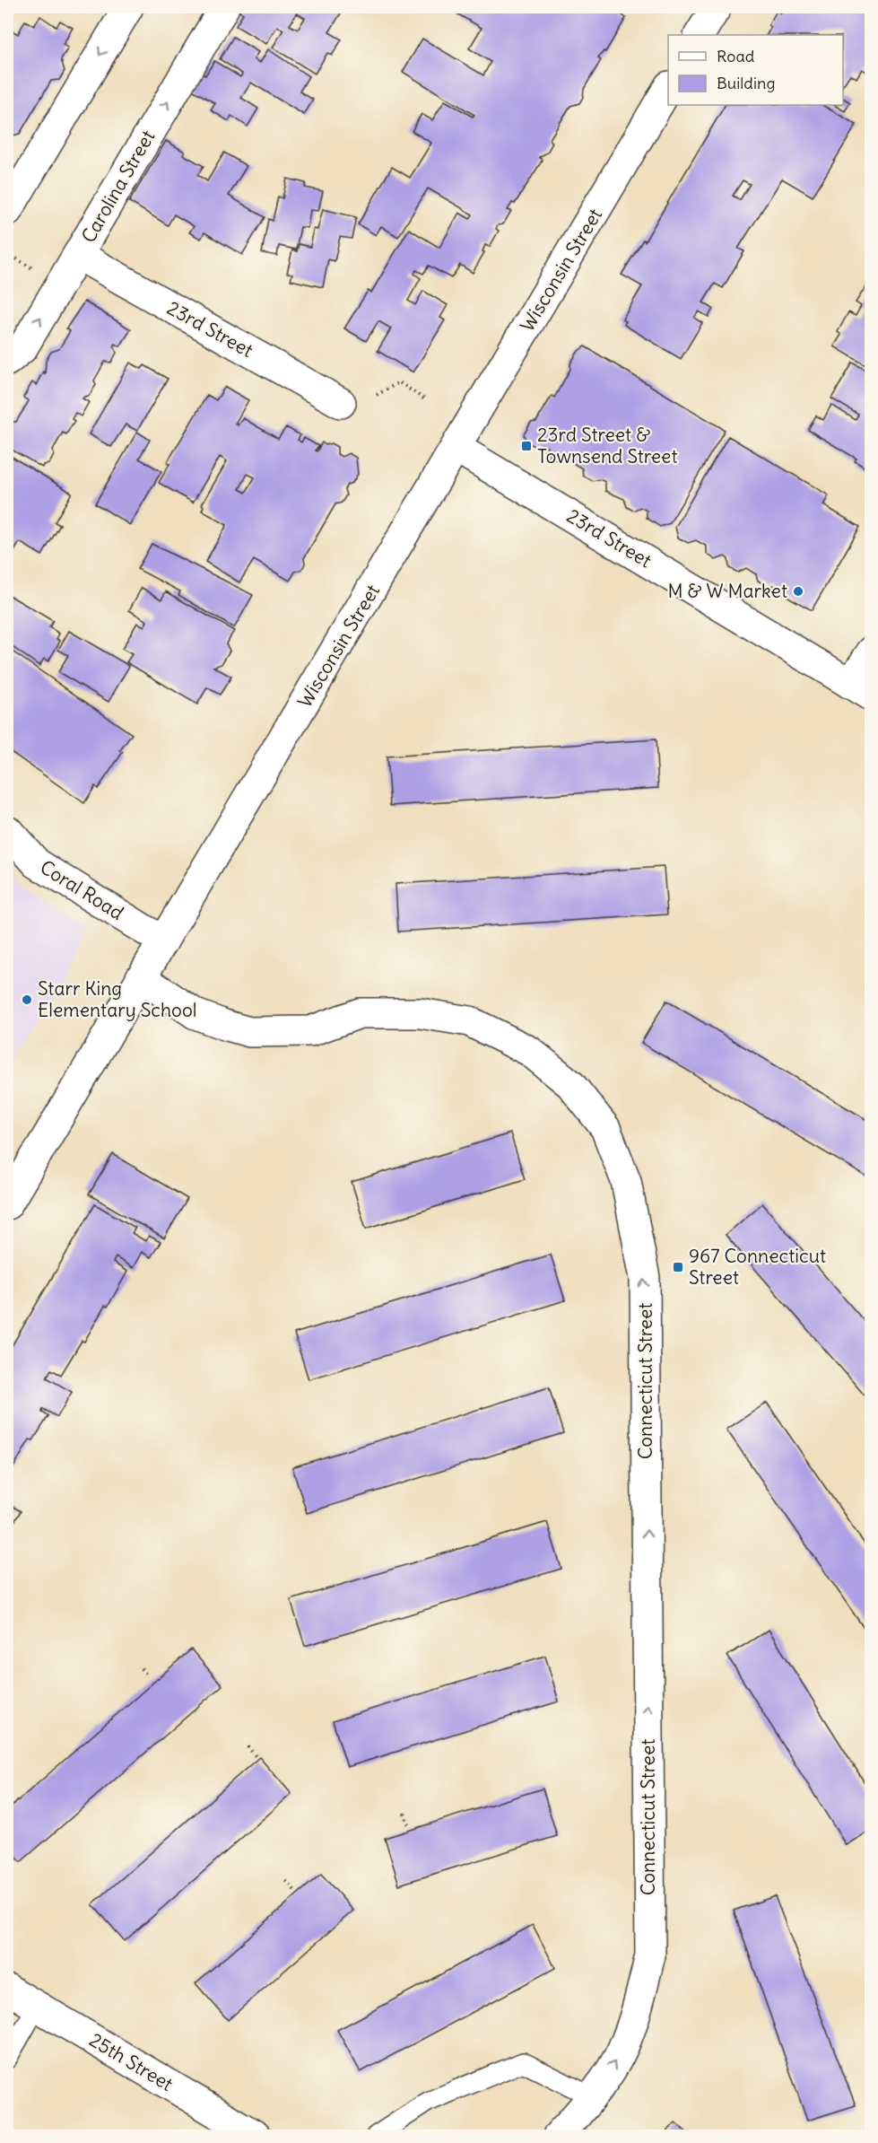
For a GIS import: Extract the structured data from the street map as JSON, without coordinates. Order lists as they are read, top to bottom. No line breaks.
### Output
{"streets":{"street":["Carolina Street","Wisconsin Street","23rd Street","Coral Road","Connecticut Street","25th Street"]},"crossings":[["Carolina Street","23rd Street"],["Wisconsin Street","23rd Street"],["Wisconsin Street","Coral Road"],["Wisconsin Street","Connecticut Street"]],"places":{"transit":["23rd Street & Townsend Street","967 Connecticut Street"],"other":["M & W Market","Starr King Elementary School"]},"legend":["Road","Building"]}
